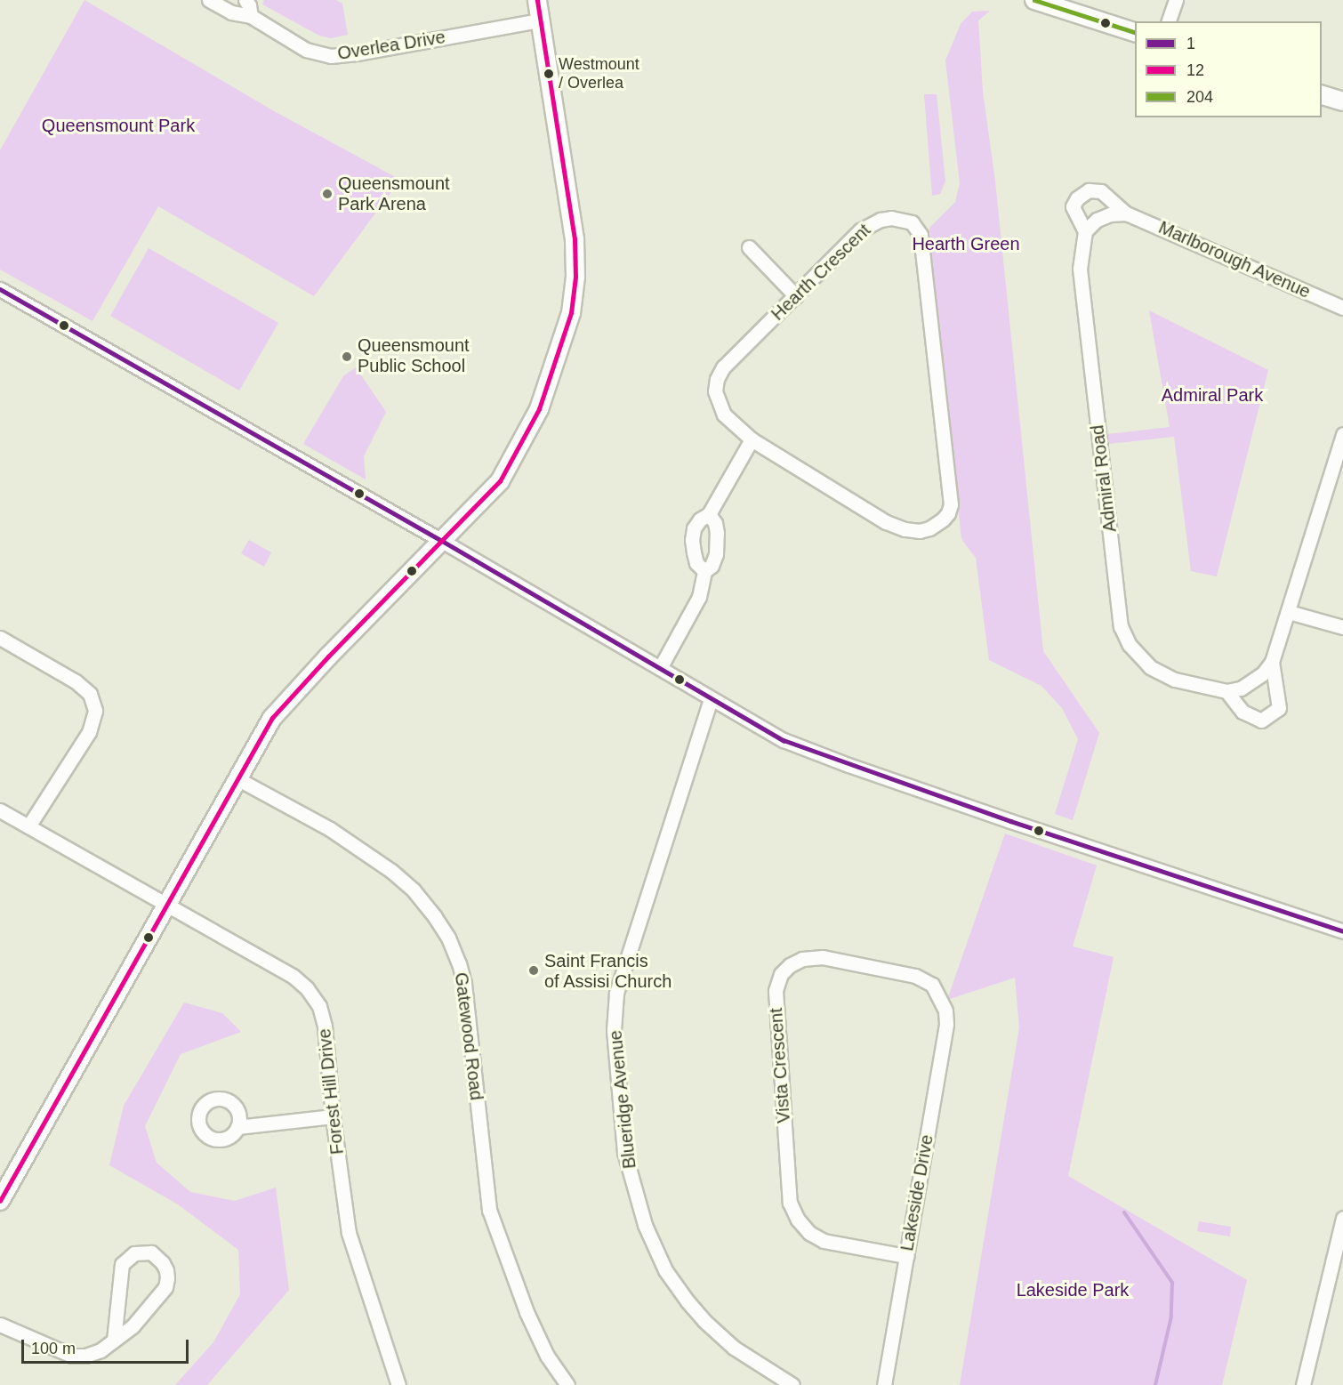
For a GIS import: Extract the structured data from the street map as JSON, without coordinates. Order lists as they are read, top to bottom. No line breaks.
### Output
{"streets":{"street":["Overlea Drive","Marlborough Avenue","Hearth Crescent","Admiral Road","Gatewood Road","Vista Crescent","Forest Hill Drive","Blueridge Avenue","Lakeside Drive"]},"crossings":[["Marlborough Avenue","Admiral Road"],["Vista Crescent","Lakeside Drive"]],"parks":["Queensmount Park","Hearth Green","Admiral Park","Lakeside Park"],"places":["Westmount / Overlea","Queensmount Park Arena","Queensmount Public School","Saint Francis of Assisi Church"],"lines":["transit line 12","transit line 204","transit line 1"],"legend":["1","12","204"],"scale_bar":"100 m"}
